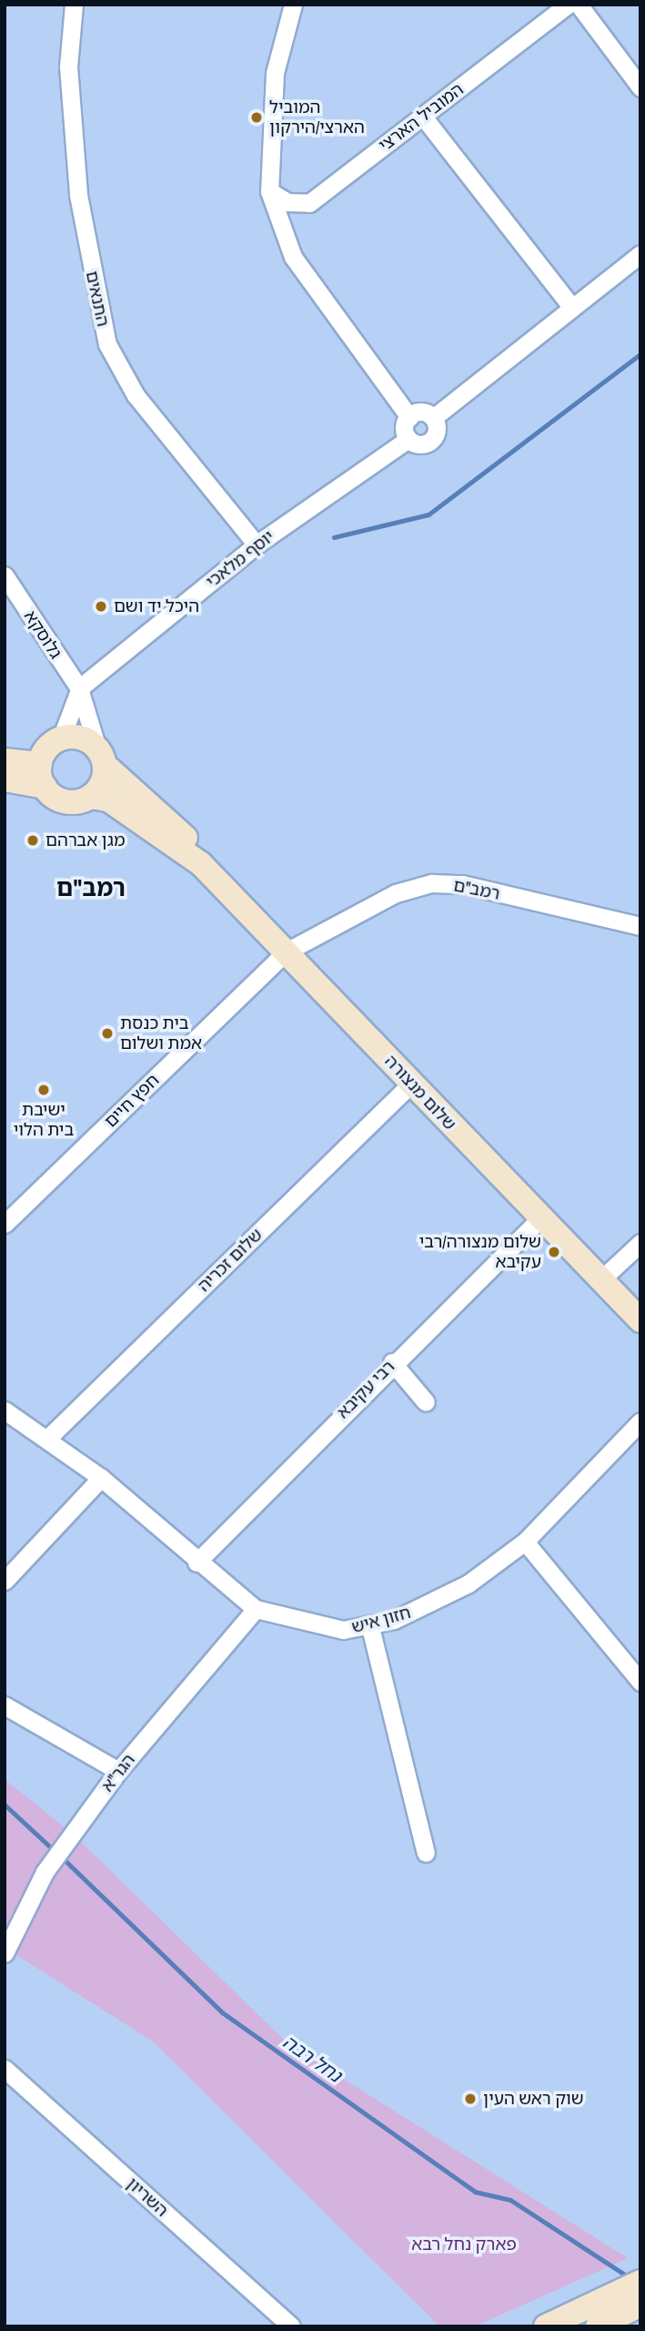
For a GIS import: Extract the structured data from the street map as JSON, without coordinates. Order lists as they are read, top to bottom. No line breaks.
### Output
{"streets":{"street":["המוביל הארצי","התנאים","יוסף מלאכי","גלוסקא","רמב\"ם","שלום מנצורה","חפץ חיים","שלום זכריה","רבי עקיבא","חזון איש","הגר\"א","השריון"]},"crossings":[["התנאים","יוסף מלאכי"],["יוסף מלאכי","גלוסקא"],["גלוסקא","שלום מנצורה"],["רמב\"ם","שלום מנצורה"],["רמב\"ם","חפץ חיים"],["שלום מנצורה","חפץ חיים"],["שלום מנצורה","שלום זכריה"],["שלום מנצורה","רבי עקיבא"],["שלום זכריה","חזון איש"],["רבי עקיבא","חזון איש"],["חזון איש","הגר\"א"]],"districts":["רמב\"ם"],"water":["נחל רבה"],"parks":["פארק נחל רבא"],"places":["המוביל הארצי/הירקון","היכל יד ושם","מגן אברהם","בית כנסת אמת ושלום","ישיבת בית הלוי","שלום מנצורה/רבי עקיבא","שוק ראש העין"]}
